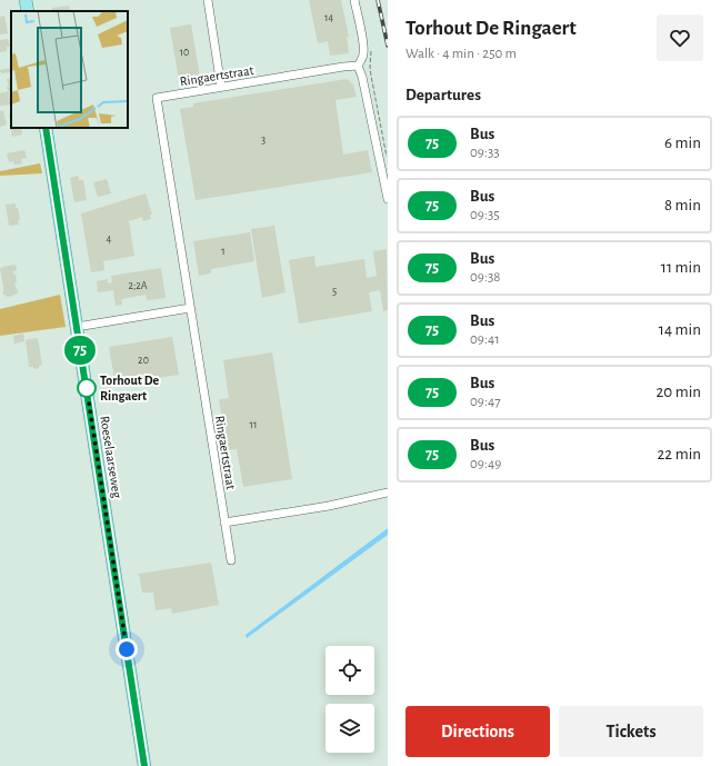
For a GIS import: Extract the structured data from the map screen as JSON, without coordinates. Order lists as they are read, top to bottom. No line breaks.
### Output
{"streets":{"main road":["Roeselaarseweg"],"street":["Ringaertstraat"]},"places":["Torhout De Ringaert"],"lines":["bus line 75"],"house_numbers":["14","10","3","4","1","2;2A","5","20","11"],"page":{"on_map":"75","heading":[["Torhout De Ringaert","Walk · 4 min · 250 m"],"Departures"],"list":[{"mark":"75","name":"Bus","note":"09:33","value":"6 min"},{"mark":"75","name":"Bus","note":"09:35","value":"8 min"},{"mark":"75","name":"Bus","note":"09:38","value":"11 min"},{"mark":"75","name":"Bus","note":"09:41","value":"14 min"},{"mark":"75","name":"Bus","note":"09:47","value":"20 min"},{"mark":"75","name":"Bus","note":"09:49","value":"22 min"}],"buttons":["Directions","Tickets"]}}
